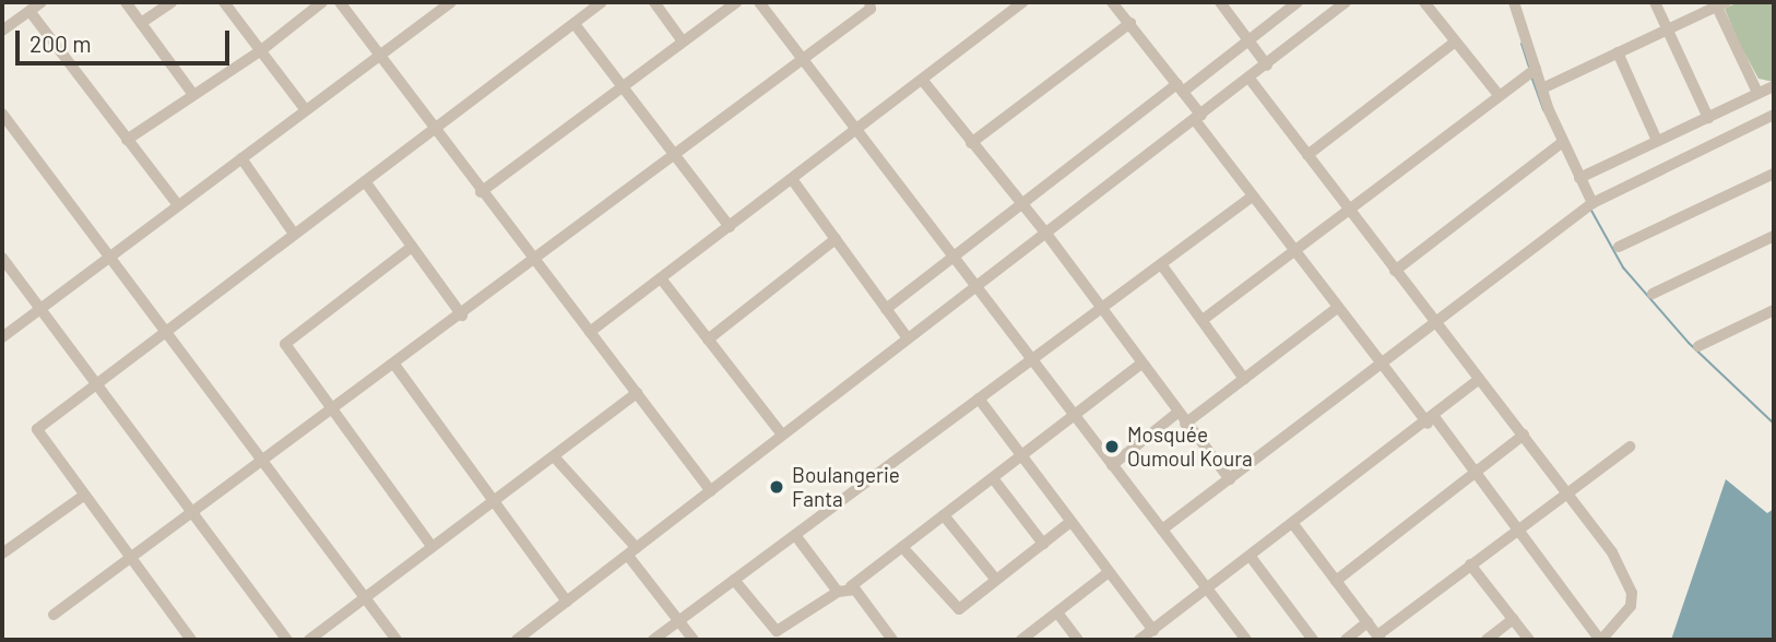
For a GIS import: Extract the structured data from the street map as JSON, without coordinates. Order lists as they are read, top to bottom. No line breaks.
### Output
{"places":["Mosquée Oumoul Koura","Boulangerie Fanta"],"scale_bar":"200 m"}
